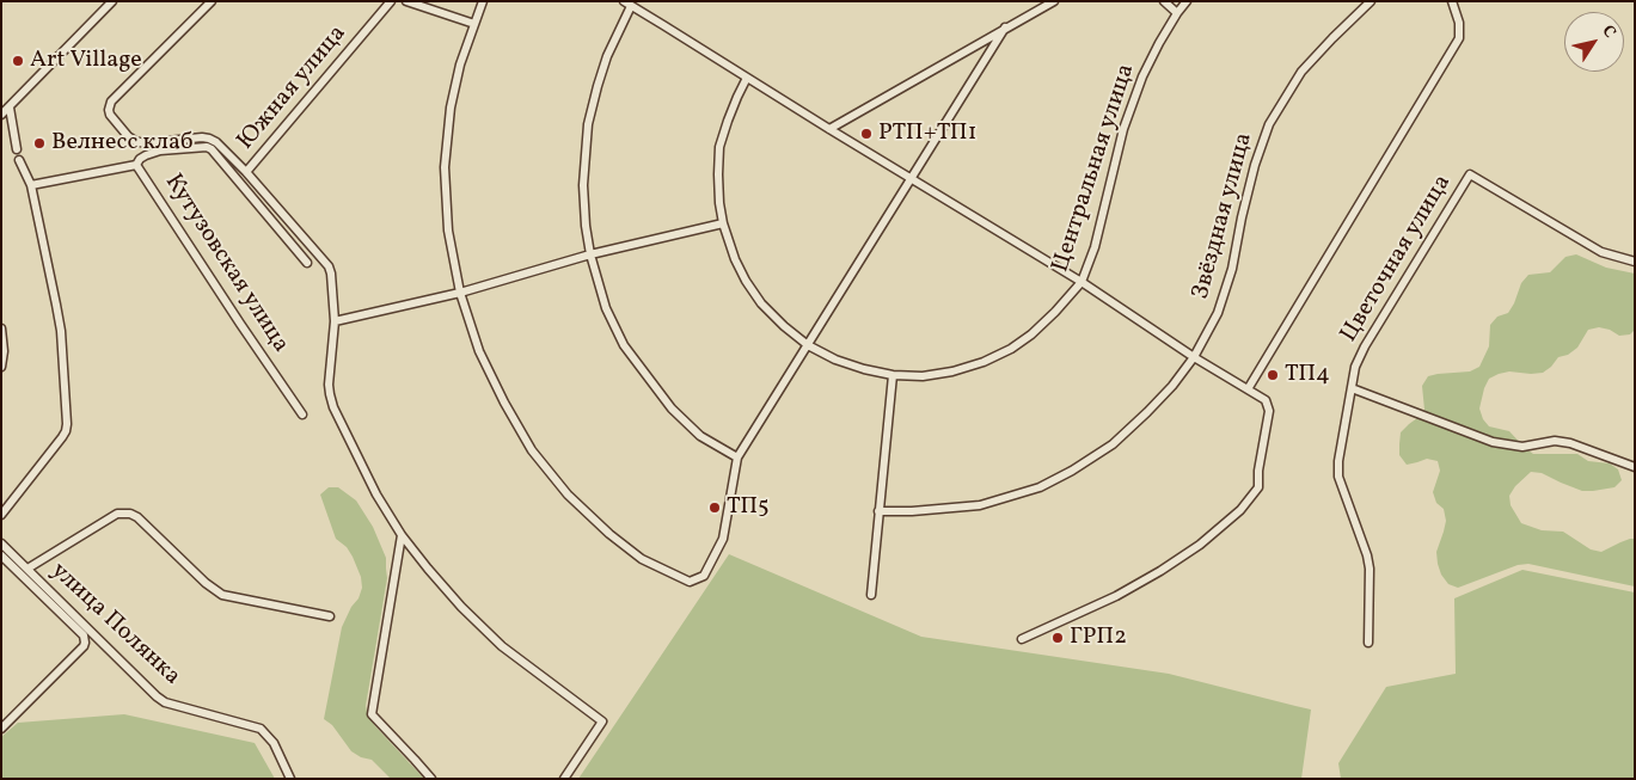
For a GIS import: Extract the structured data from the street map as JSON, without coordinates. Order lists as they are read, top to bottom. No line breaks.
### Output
{"streets":{"street":["Южная улица","Центральная улица","Звёздная улица","Цветочная улица","Кутузовская улица","улица Полянка"]},"places":["Art Village","РТП+ТП1","Велнесс клаб","ТП4","ТП5","ГРП2"],"north":"top right"}
